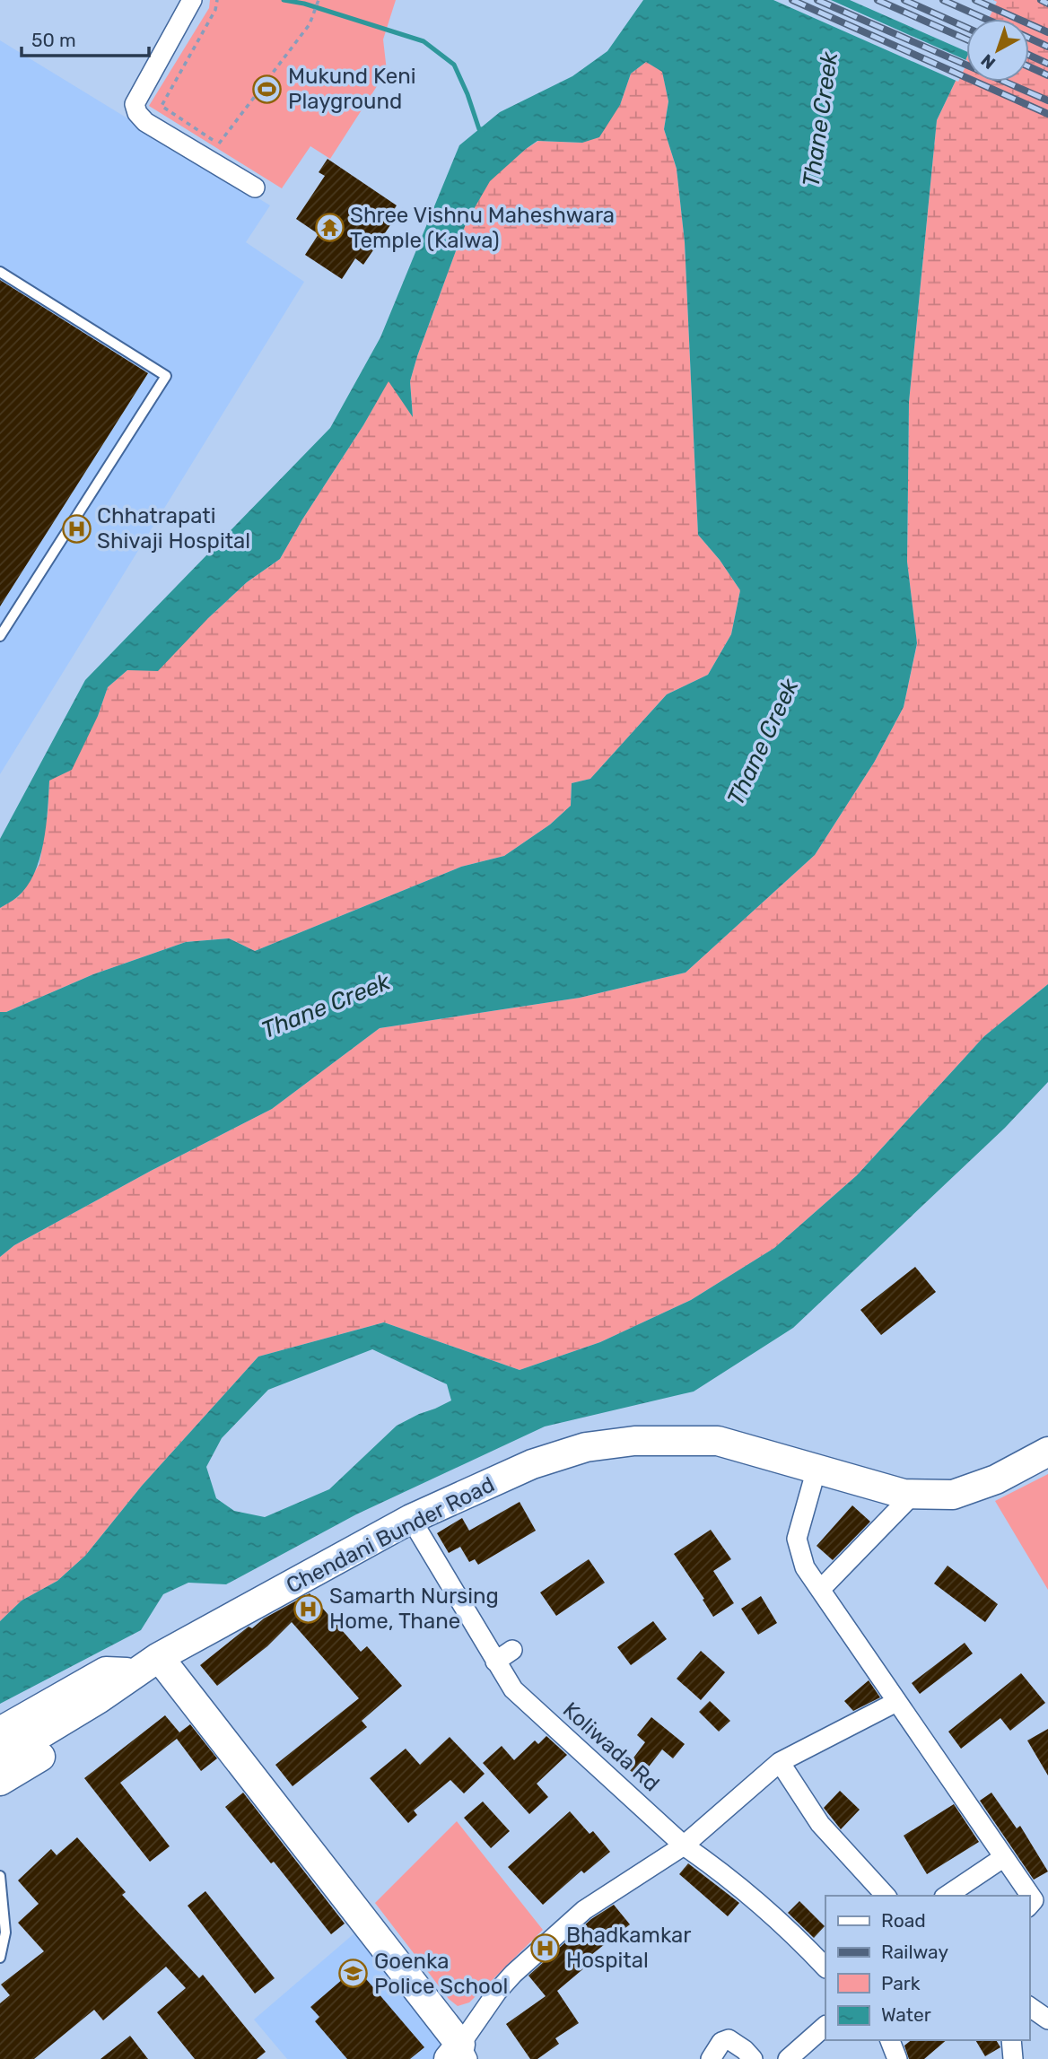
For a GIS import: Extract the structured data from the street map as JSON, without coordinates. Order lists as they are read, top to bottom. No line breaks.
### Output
{"streets":{"main road":["Chendani Bunder Road"],"street":["Koliwada Rd"]},"crossings":[["Chendani Bunder Road","Koliwada Rd"]],"water":["Thane Creek"],"places":{"sports":["Mukund Keni Playground"],"temple":["Shree Vishnu Maheshwara Temple (Kalwa)"],"hospital":["Chhatrapati Shivaji Hospital","Samarth Nursing Home, Thane","Bhadkamkar Hospital"],"school or university":["Goenka Police School"]},"legend":["Road","Railway","Park","Water"],"scale_bar":"50 m","north":"bottom left"}
